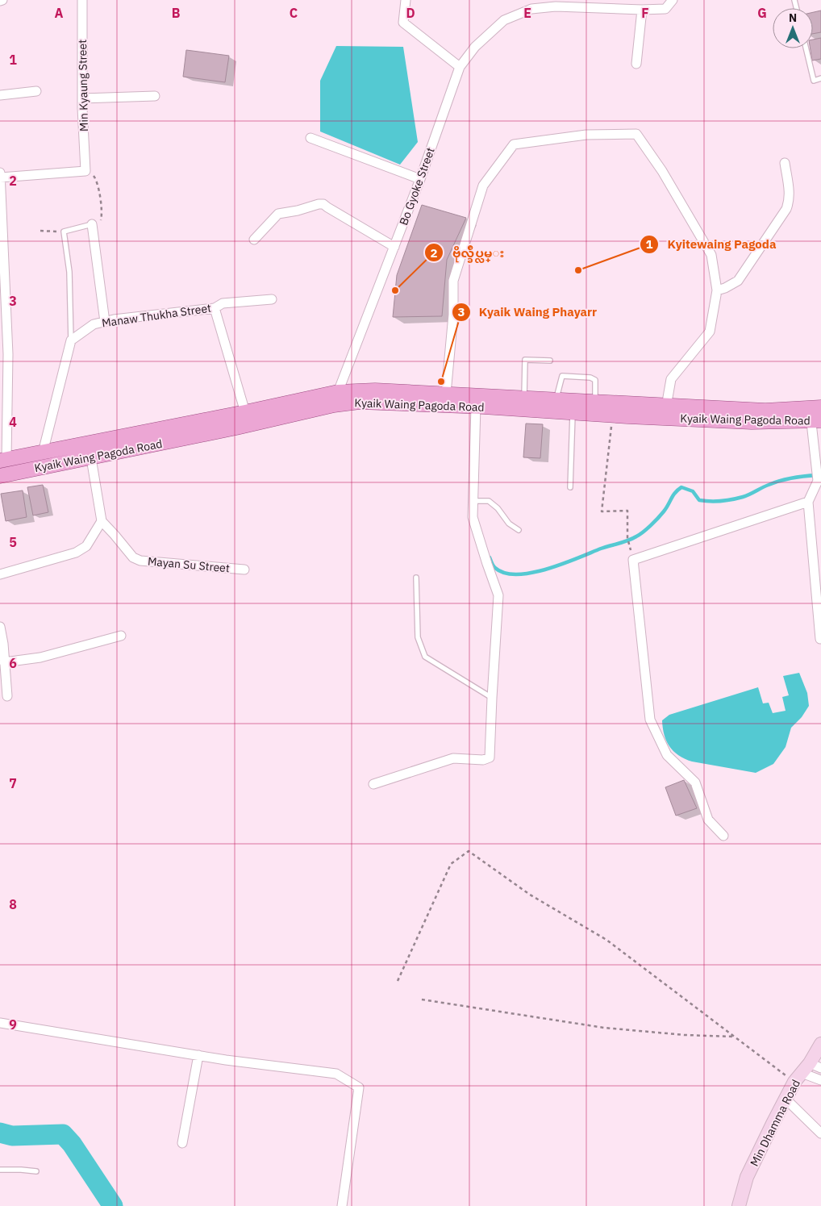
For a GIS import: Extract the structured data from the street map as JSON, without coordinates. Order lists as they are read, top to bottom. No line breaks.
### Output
{"streets":{"main road":["Kyaik Waing Pagoda Road","Min Dhamma Road"],"street":["Min Kyaung Street","Bo Gyoke Street","Manaw Thukha Street","Mayan Su Street"]},"crossings":[["Bo Gyoke Street","Kyaik Waing Pagoda Road"]],"places":["Kyitewaing Pagoda","ဗိုလ္ခ်ဳပ္လမ္း","Kyaik Waing Phayarr"],"north":"top","grid":{"columns":["A","B","C","D","E","F","G"],"rows":["1","2","3","4","5","6","7","8","9"]}}
